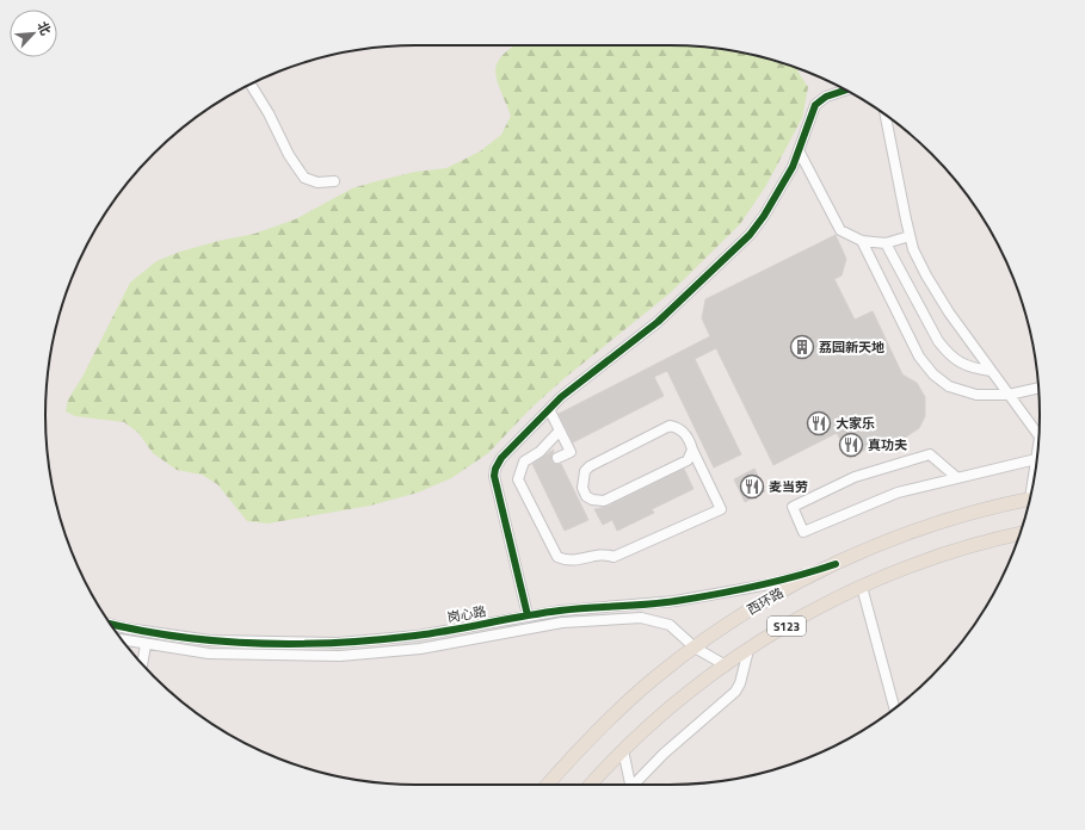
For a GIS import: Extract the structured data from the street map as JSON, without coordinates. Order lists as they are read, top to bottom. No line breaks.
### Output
{"streets":{"main road":["西环路","S123"],"street":["岗心路"]},"crossings":[["西环路","岗心路"],["岗心路","S123"]],"places":{"building":["荔园新天地"],"restaurant":["大家乐","真功夫","麦当劳"]},"north":"top right"}
